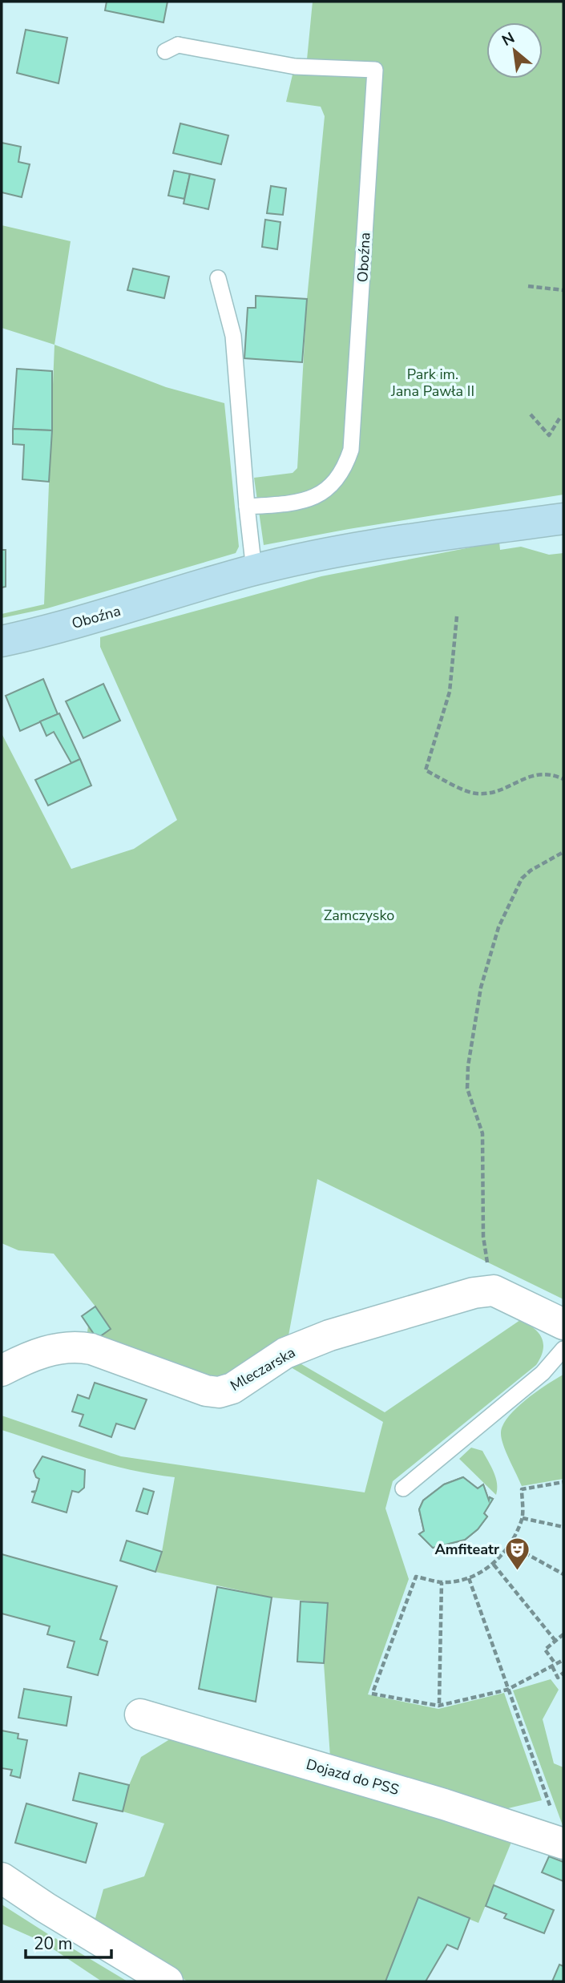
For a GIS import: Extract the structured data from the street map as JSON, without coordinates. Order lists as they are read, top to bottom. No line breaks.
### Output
{"streets":{"street":["Oboźna","Mleczarska","Dojazd do PSS"]},"parks":["Park im. Jana Pawła II","Zamczysko"],"places":{"theatre":["Amfiteatr"]},"scale_bar":"20 m","north":"top left"}
